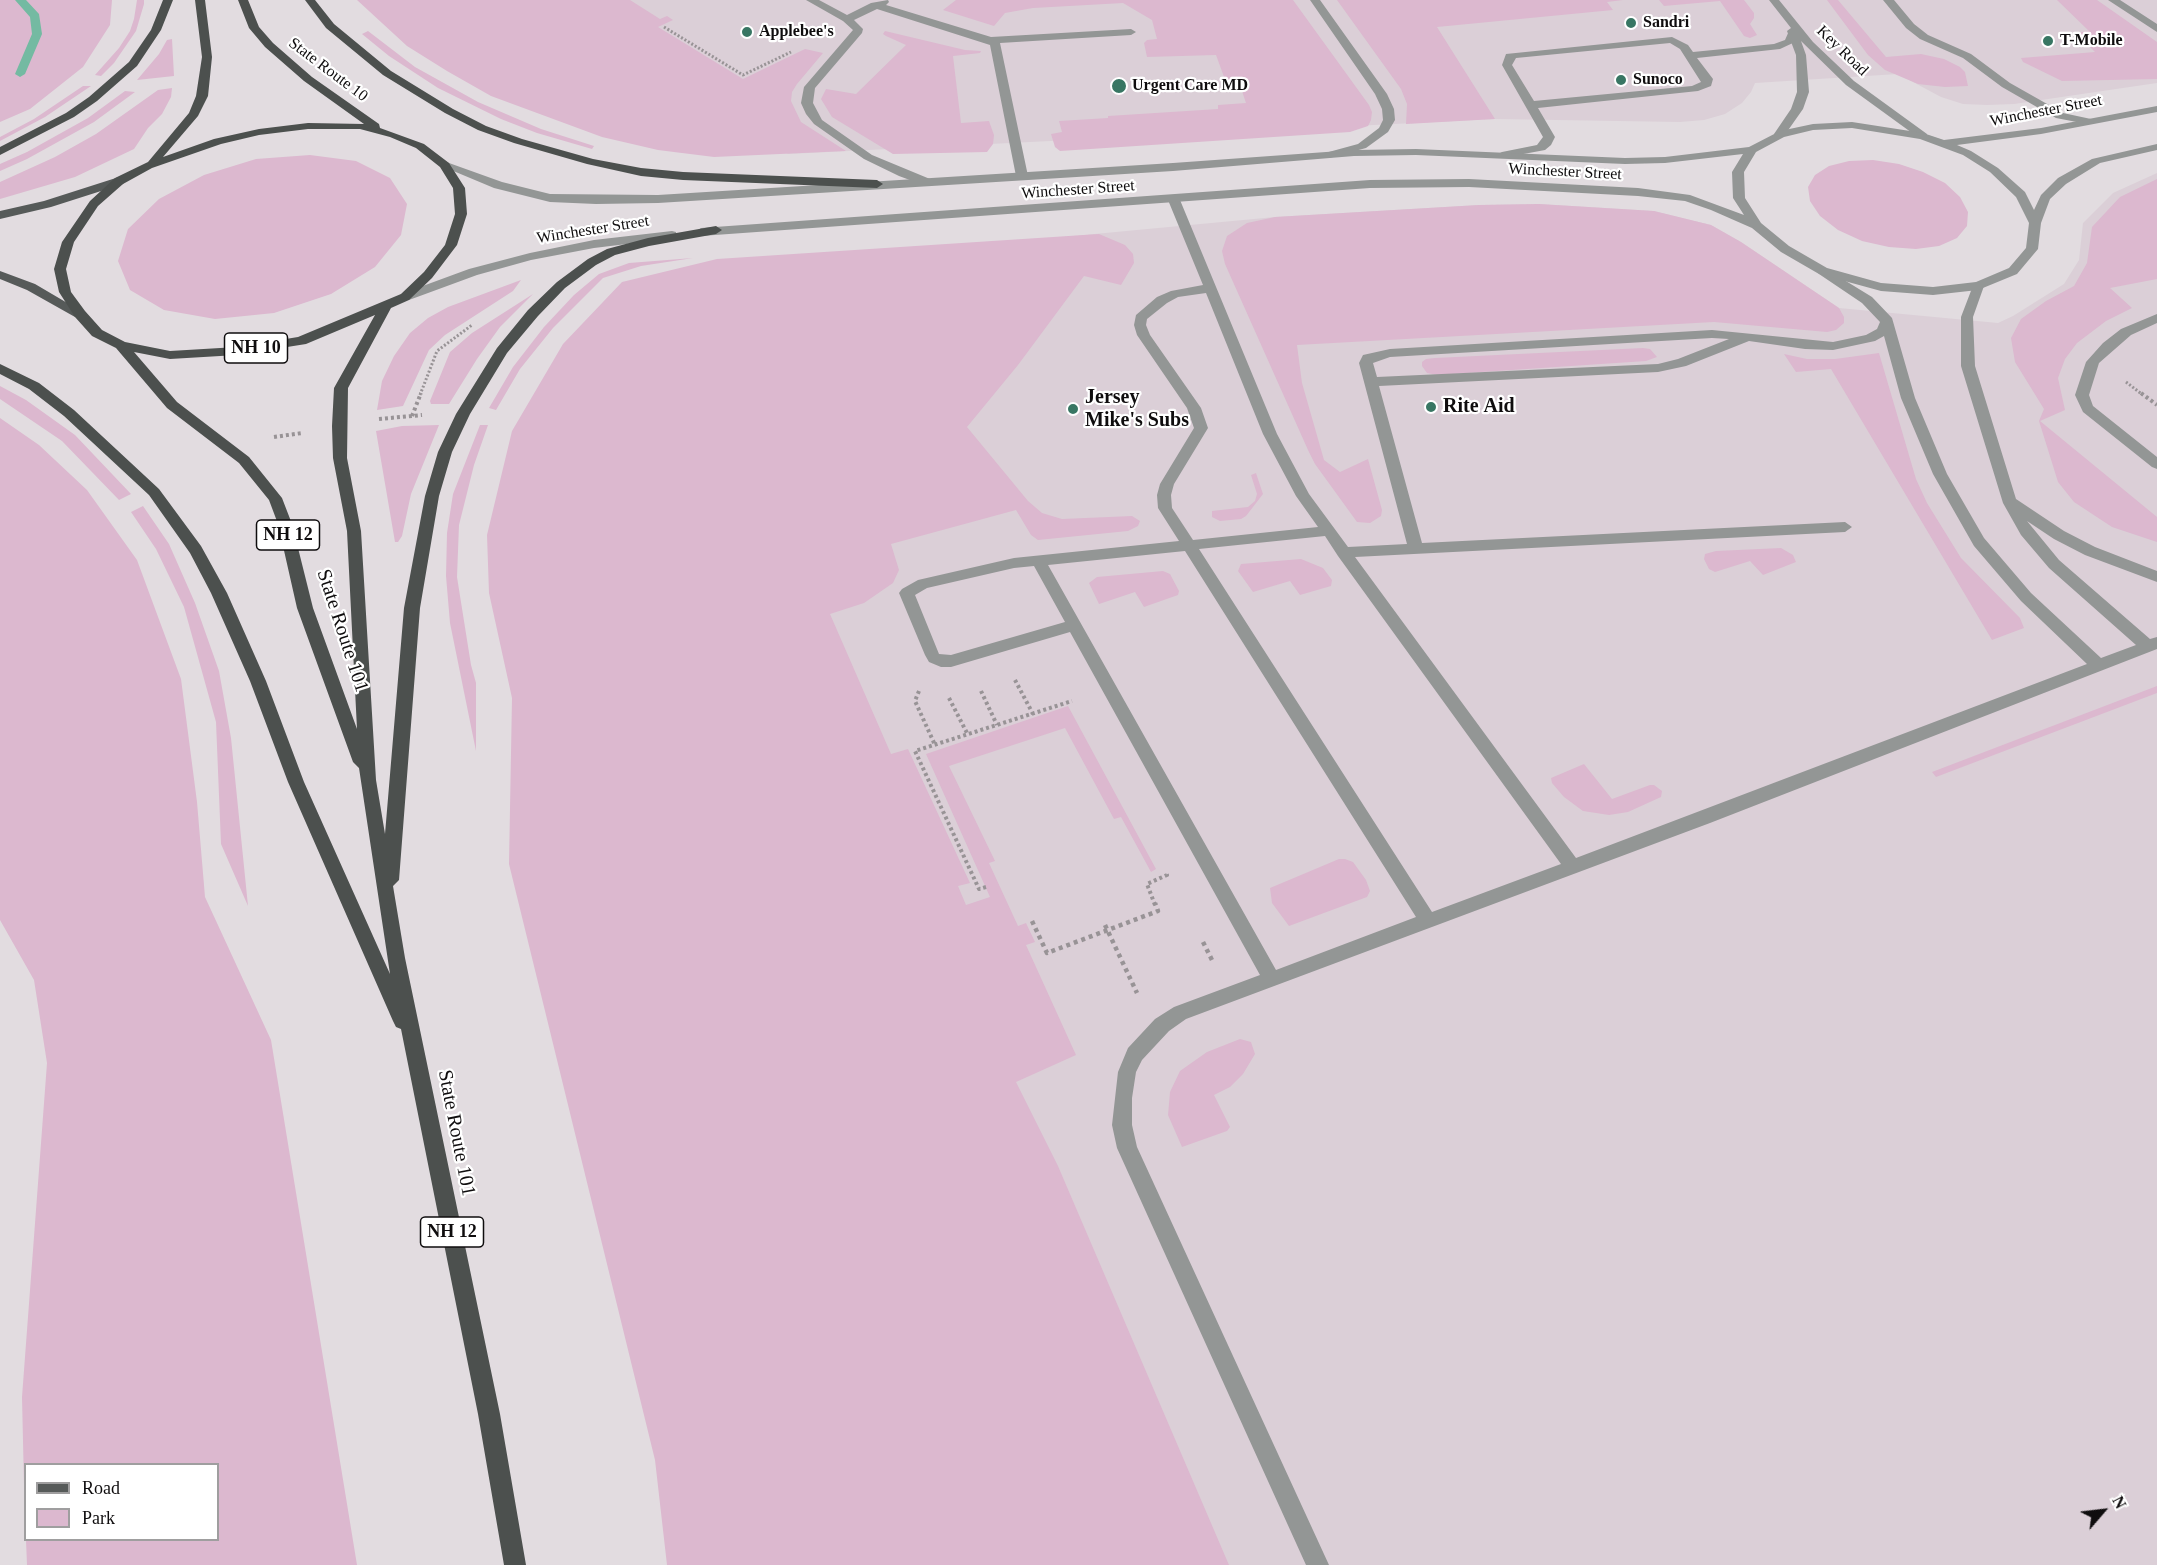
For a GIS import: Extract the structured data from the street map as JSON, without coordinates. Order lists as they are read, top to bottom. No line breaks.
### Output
{"streets":{"highway":["State Route 10","NH 10","NH 12","State Route 101"],"street":["Key Road","Winchester Street"]},"crossings":[["State Route 10","NH 10"],["Winchester Street","NH 10"],["NH 10","State Route 101"]],"places":["Sandri","Applebee's","T-Mobile","Sunoco","Urgent Care MD","Rite Aid","Jersey Mike's Subs"],"legend":["Road","Park"],"north":"top right"}
